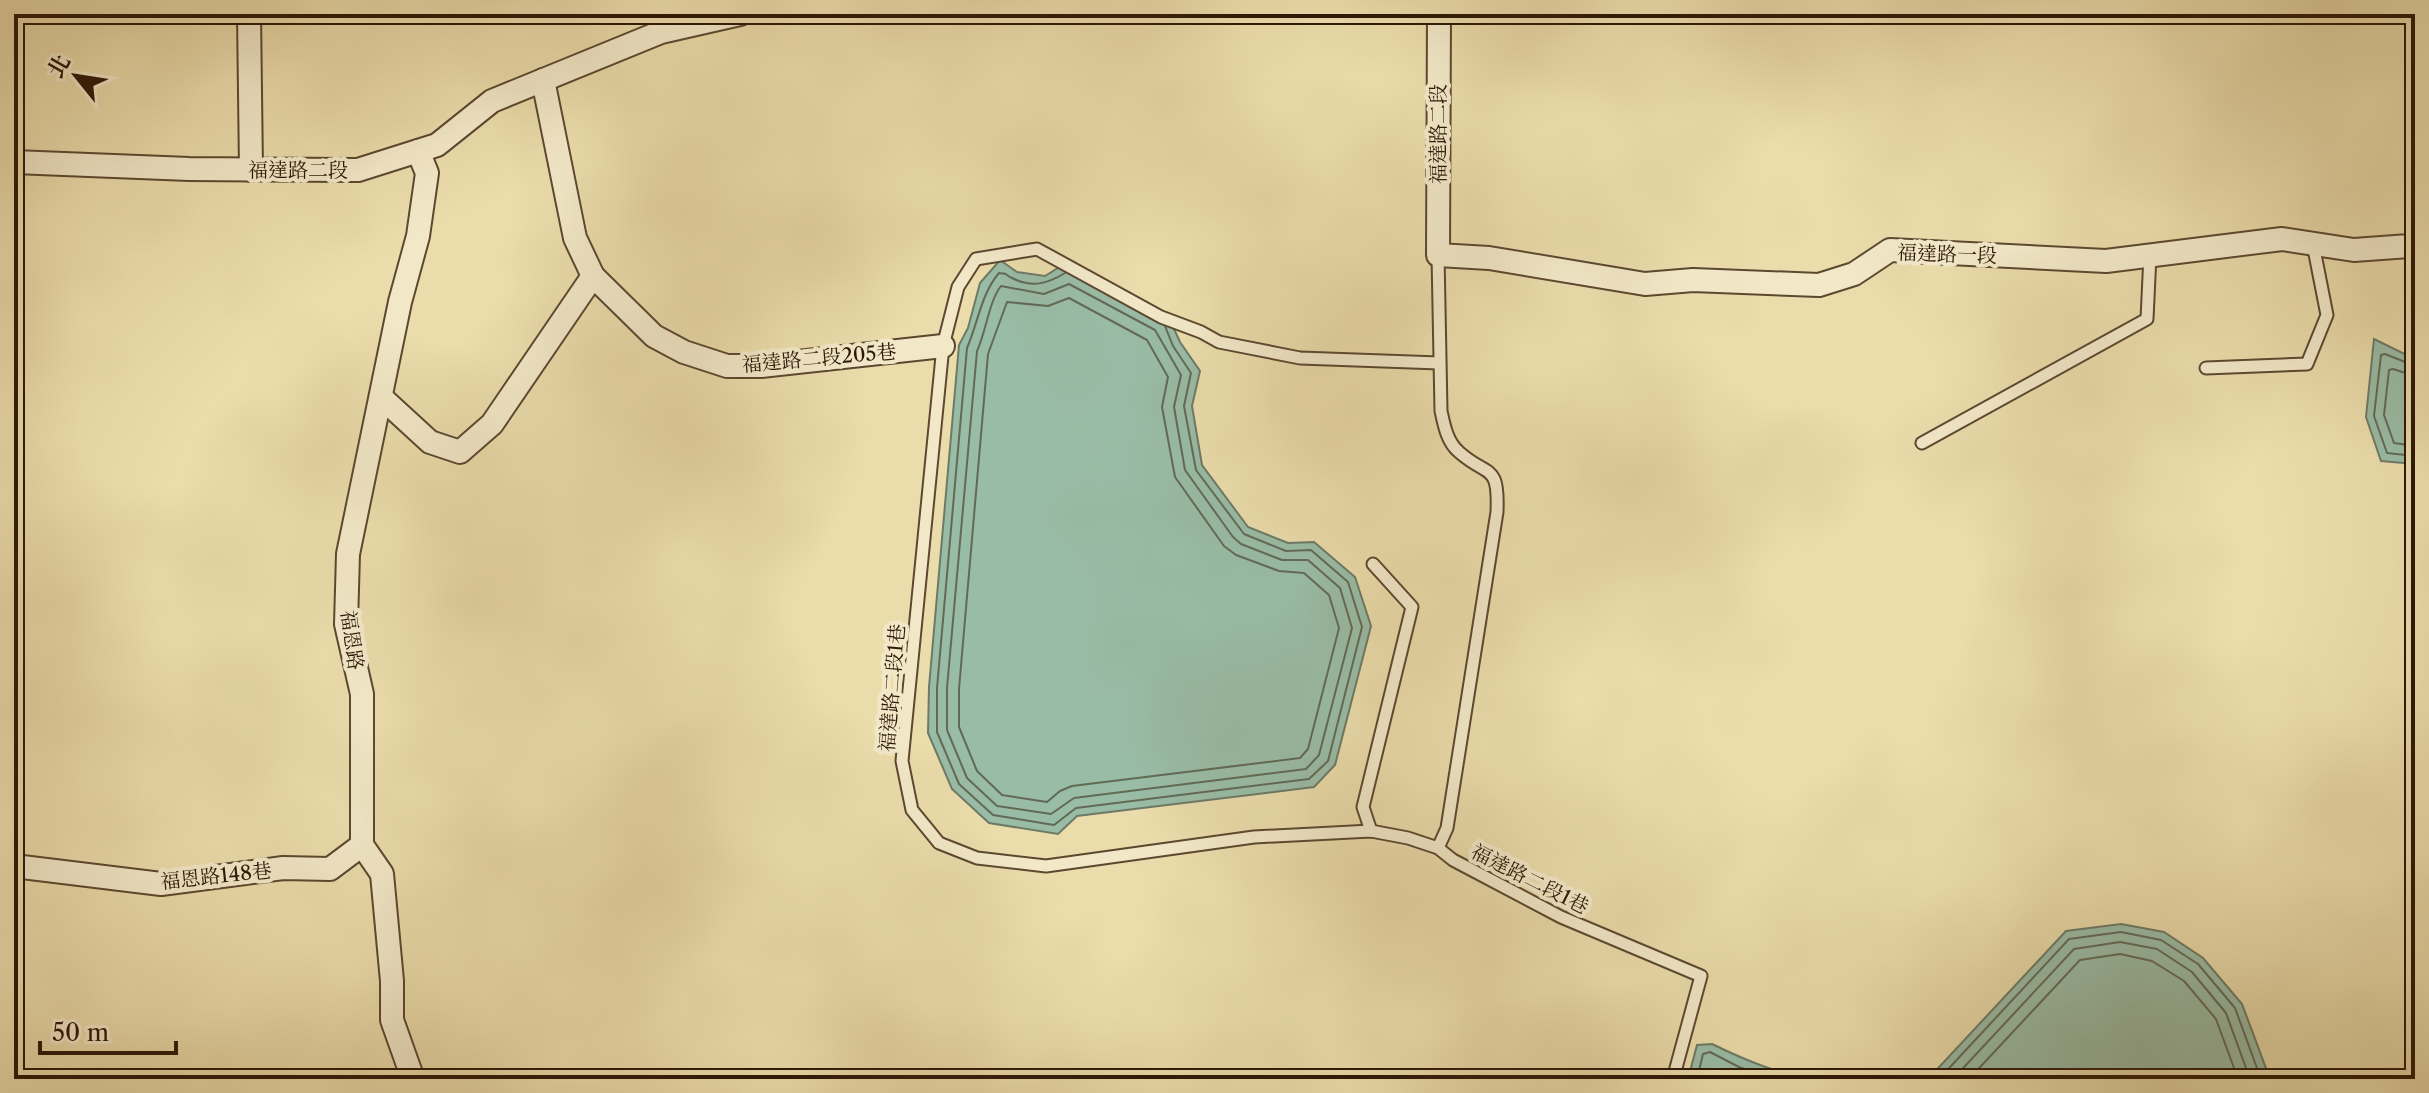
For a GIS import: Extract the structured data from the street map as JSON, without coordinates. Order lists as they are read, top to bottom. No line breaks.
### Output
{"streets":{"street":["福達路二段","福達路一段","福達路二段205巷","福恩路","福恩路148巷"],"lane":["福達路二段1巷"]},"crossings":[["福達路二段","福達路一段"],["福達路二段","福達路二段205巷"],["福達路二段","福恩路"],["福達路二段205巷","福達路二段1巷"],["福恩路","福恩路148巷"]],"scale_bar":"50 m","north":"top left"}
